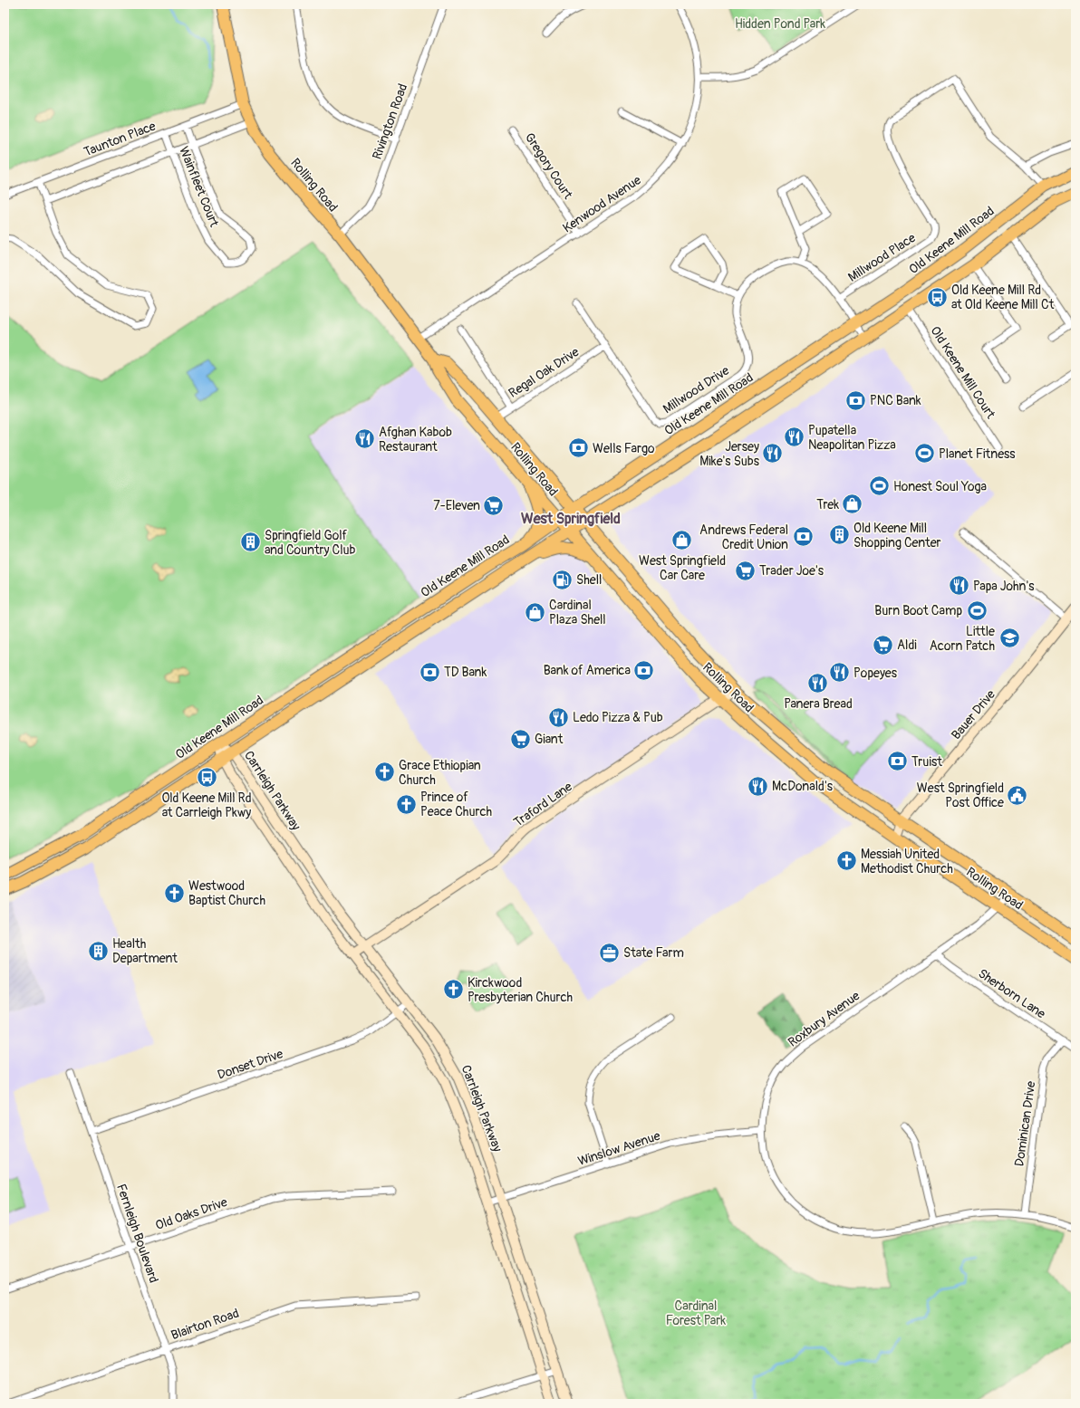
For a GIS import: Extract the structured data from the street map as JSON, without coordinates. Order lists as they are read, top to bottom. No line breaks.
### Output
{"streets":{"main road":["Rolling Road","Old Keene Mill Road"],"street":["Rivington Road","Taunton Place","Gregory Court","Wainfleet Court","Kenwood Avenue","Millwood Place","Regal Oak Drive","Old Keene Mill Court","Millwood Drive","Bauer Drive","Carrleigh Parkway","Traford Lane","Sherborn Lane","Roxbury Avenue","Donset Drive","Dominican Drive","Winslow Avenue","Old Oaks Drive","Fernleigh Boulevard","Blairton Road"]},"crossings":[["Rivington Road","Rolling Road"],["Taunton Place","Rolling Road"],["Taunton Place","Wainfleet Court"],["Gregory Court","Kenwood Avenue"],["Rolling Road","Kenwood Avenue"],["Rolling Road","Old Keene Mill Road"],["Rolling Road","Regal Oak Drive"],["Rolling Road","Bauer Drive"],["Rolling Road","Traford Lane"],["Rolling Road","Roxbury Avenue"],["Old Keene Mill Road","Carrleigh Parkway"],["Regal Oak Drive","Millwood Drive"],["Carrleigh Parkway","Traford Lane"],["Carrleigh Parkway","Donset Drive"],["Carrleigh Parkway","Winslow Avenue"],["Sherborn Lane","Roxbury Avenue"],["Sherborn Lane","Dominican Drive"],["Roxbury Avenue","Dominican Drive"],["Roxbury Avenue","Winslow Avenue"],["Donset Drive","Fernleigh Boulevard"],["Old Oaks Drive","Fernleigh Boulevard"],["Fernleigh Boulevard","Blairton Road"]],"districts":["West Springfield"],"parks":["Hidden Pond Park","Cardinal Forest Park"],"places":{"bus stop":["Old Keene Mill Rd at Old Keene Mill Ct","Old Keene Mill Rd at Carrleigh Pkwy"],"bank":["PNC Bank","Wells Fargo","Andrews Federal Credit Union","Bank of America","TD Bank","Truist"],"restaurant":["Pupatella Neapolitan Pizza","Afghan Kabob Restaurant","Jersey Mike's Subs","Papa John's","Popeyes","Panera Bread","Ledo Pizza & Pub","McDonald's"],"sports":["Planet Fitness","Honest Soul Yoga","Burn Boot Camp"],"shop":["Trek","West Springfield Car Care","Cardinal Plaza Shell"],"supermarket":["7-Eleven","Trader Joe's","Aldi","Giant"],"building":["Old Keene Mill Shopping Center","Springfield Golf and Country Club","Health Department"],"fuel station":["Shell"],"school or university":["Little Acorn Patch"],"church":["Grace Ethiopian Church","Prince of Peace Church","Messiah United Methodist Church","Westwood Baptist Church","Kirckwood Presbyterian Church"],"public building":["West Springfield Post Office"],"office":["State Farm"]}}
